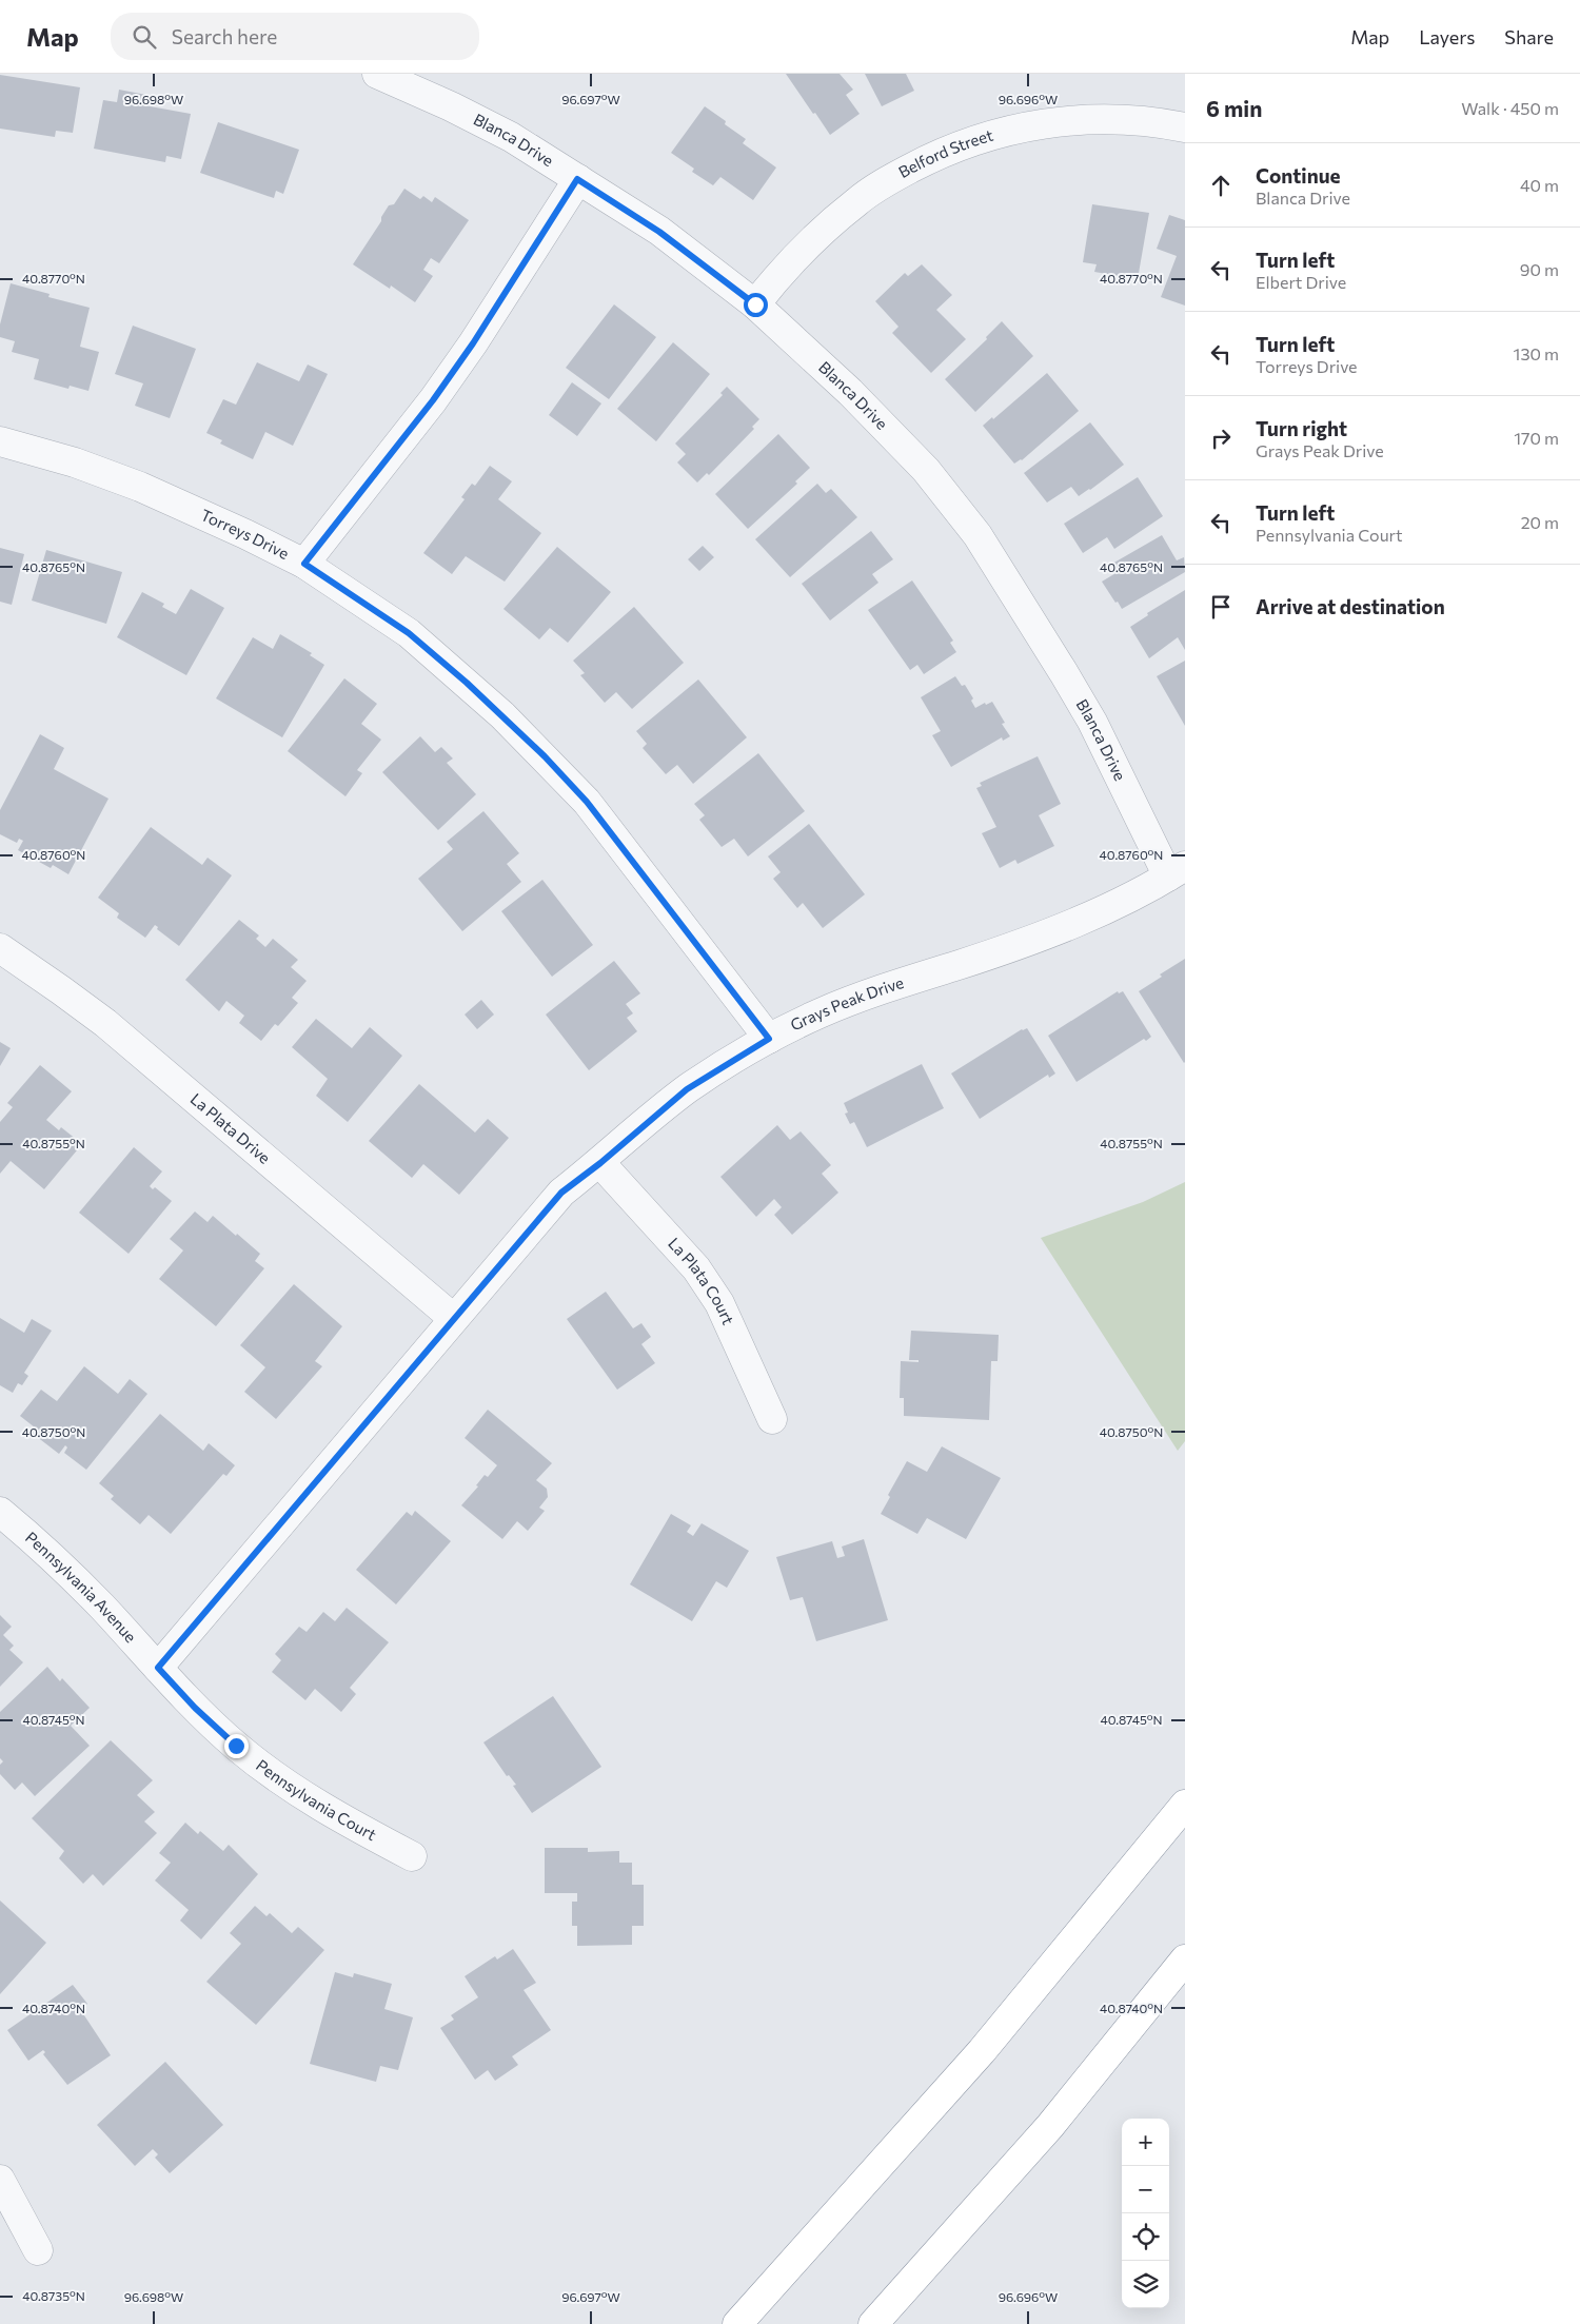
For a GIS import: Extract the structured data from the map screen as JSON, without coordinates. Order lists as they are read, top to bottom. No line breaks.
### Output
{"streets":{"street":["Blanca Drive","Belford Street","Torreys Drive","Grays Peak Drive","La Plata Drive","La Plata Court","Pennsylvania Avenue","Pennsylvania Court"]},"crossings":[["Blanca Drive","Belford Street"],["Blanca Drive","Grays Peak Drive"],["Torreys Drive","Grays Peak Drive"],["Grays Peak Drive","La Plata Drive"],["Grays Peak Drive","La Plata Court"],["Grays Peak Drive","Pennsylvania Avenue"],["Grays Peak Drive","Pennsylvania Court"],["Pennsylvania Avenue","Pennsylvania Court"]],"page":{"header":"Map","search":"Search here","nav":["Map","Layers","Share"],"heading":["6 min","Walk · 450 m"],"list":[["Continue","Blanca Drive","40 m"],["Turn left","Elbert Drive","90 m"],["Turn left","Torreys Drive","130 m"],["Turn right","Grays Peak Drive","170 m"],["Turn left","Pennsylvania Court","20 m"],"Arrive at destination"],"map_buttons":["+","−"]},"coordinates":["96.698°W","96.697°W","96.696°W","40.8770°N","40.8765°N","40.8760°N","40.8755°N","40.8750°N","40.8745°N","40.8740°N","40.8735°N"]}
